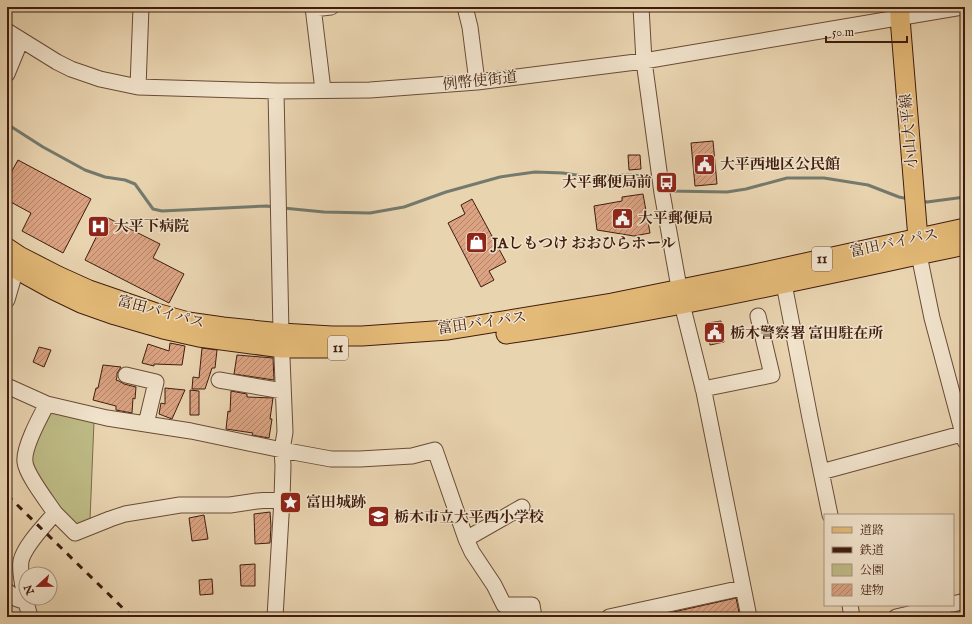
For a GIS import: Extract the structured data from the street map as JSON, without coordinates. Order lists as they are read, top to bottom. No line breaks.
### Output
{"streets":{"main road":["小山大平線","富田バイパス","11"],"street":["例幣使街道"]},"crossings":[["例幣使街道","小山大平線"],["小山大平線","富田バイパス"]],"places":{"public building":["大平西地区公民館","大平郵便局","栃木警察署 富田駐在所"],"bus stop":["大平郵便局前"],"hospital":["大平下病院"],"shop":["JAしもつけ おおひらホール"],"place":["富田城跡"],"school or university":["栃木市立大平西小学校"]},"legend":["道路","鉄道","公園","建物"],"scale_bar":"50 m","north":"left"}
